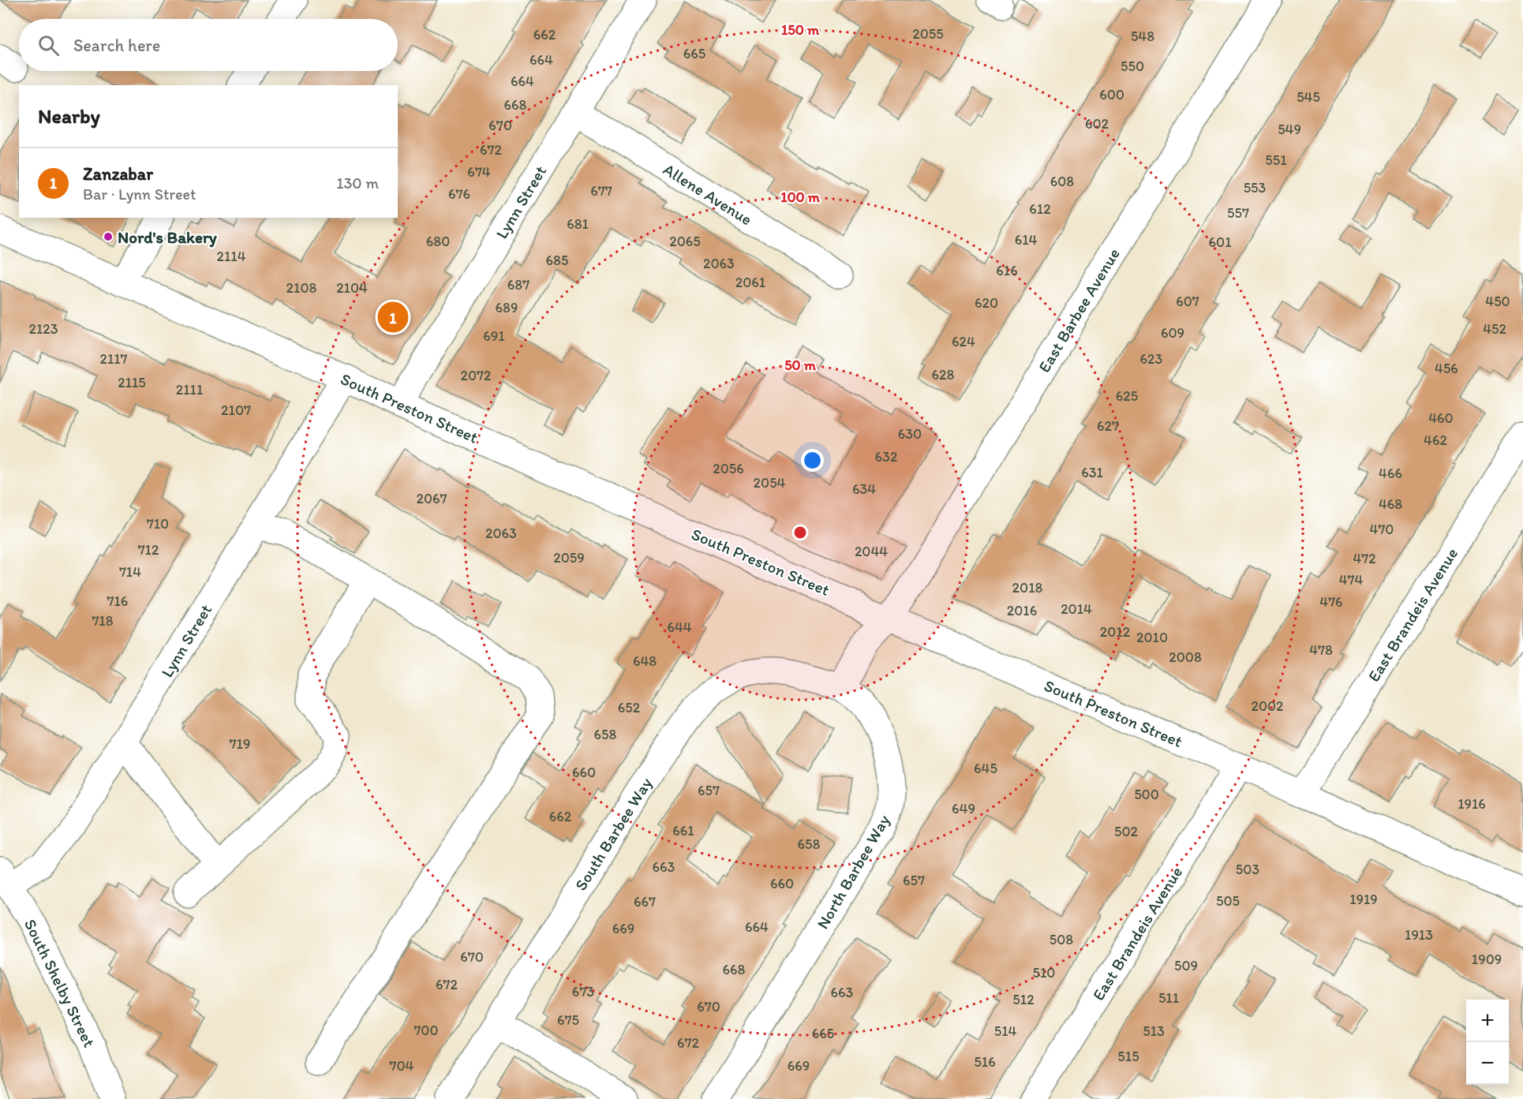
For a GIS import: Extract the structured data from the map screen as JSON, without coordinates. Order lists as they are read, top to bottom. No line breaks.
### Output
{"streets":{"street":["Allene Avenue","Lynn Street","East Barbee Avenue","South Preston Street","East Brandeis Avenue","South Barbee Way","North Barbee Way","South Shelby Street"]},"crossings":[["Allene Avenue","Lynn Street"],["Lynn Street","South Preston Street"],["Lynn Street","South Shelby Street"],["East Barbee Avenue","South Preston Street"],["South Preston Street","East Brandeis Avenue"],["South Barbee Way","North Barbee Way"]],"places":["Nord's Bakery"],"house_numbers":["2055","662","548","665","664","550","664","600","545","668","602","670","549","672","551","674","608","553","677","676","612","557","681","614","680","2065","601","2114","685","2063","616","2061","687","2108","2104","607","450","620","689","2123","452","609","691","624","2117","623","456","628","2072","2115","2111","625","2107","460","627","630","462","632","2056","631","466","2054","634","2067","468","710","470","2063","712","2044","2059","472","714","474","2018","716","476","2014","2016","718","644","2012","2010","478","2008","648","2002","652","658","719","645","660","657","500","1916","649","662","661","502","658","663","503","657","660","1919","505","667","664","669","1913","508","670","1909","509","668","510","672","673","663","511","512","670","675","700","514","513","665","672","515","516","704","669"],"page":{"search":"Search here","heading":"Nearby","list":[{"mark":"1","name":"Zanzabar","note":"Bar · Lynn Street","value":"130 m"}],"pins":"1","map_buttons":["+","−"]},"rings":["150 m","100 m","50 m"]}
